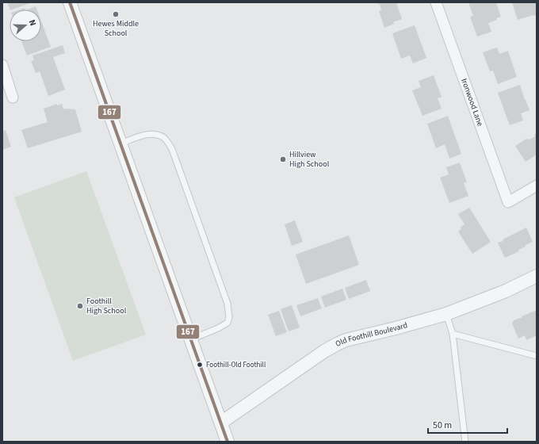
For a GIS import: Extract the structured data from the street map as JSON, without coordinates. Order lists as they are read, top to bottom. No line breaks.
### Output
{"streets":{"street":["Ironwood Lane","Old Foothill Boulevard"]},"places":["Hewes Middle School","Hillview High School","Foothill High School","Foothill-Old Foothill"],"lines":["transit line 167"],"scale_bar":"50 m","north":"right"}
